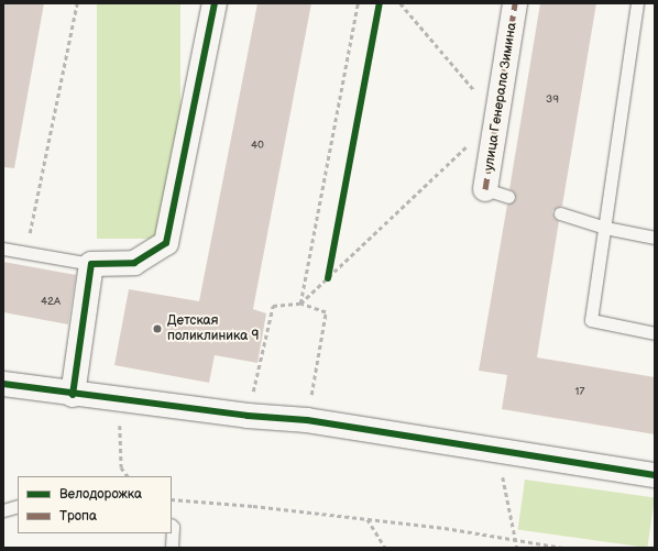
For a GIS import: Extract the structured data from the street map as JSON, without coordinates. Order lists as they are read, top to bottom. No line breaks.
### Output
{"streets":{"street":["улица Генерала Зимина"]},"places":["Детская поликлиника 9"],"house_numbers":["39","40","42А","17"],"legend":["Велодорожка","Тропа"]}
